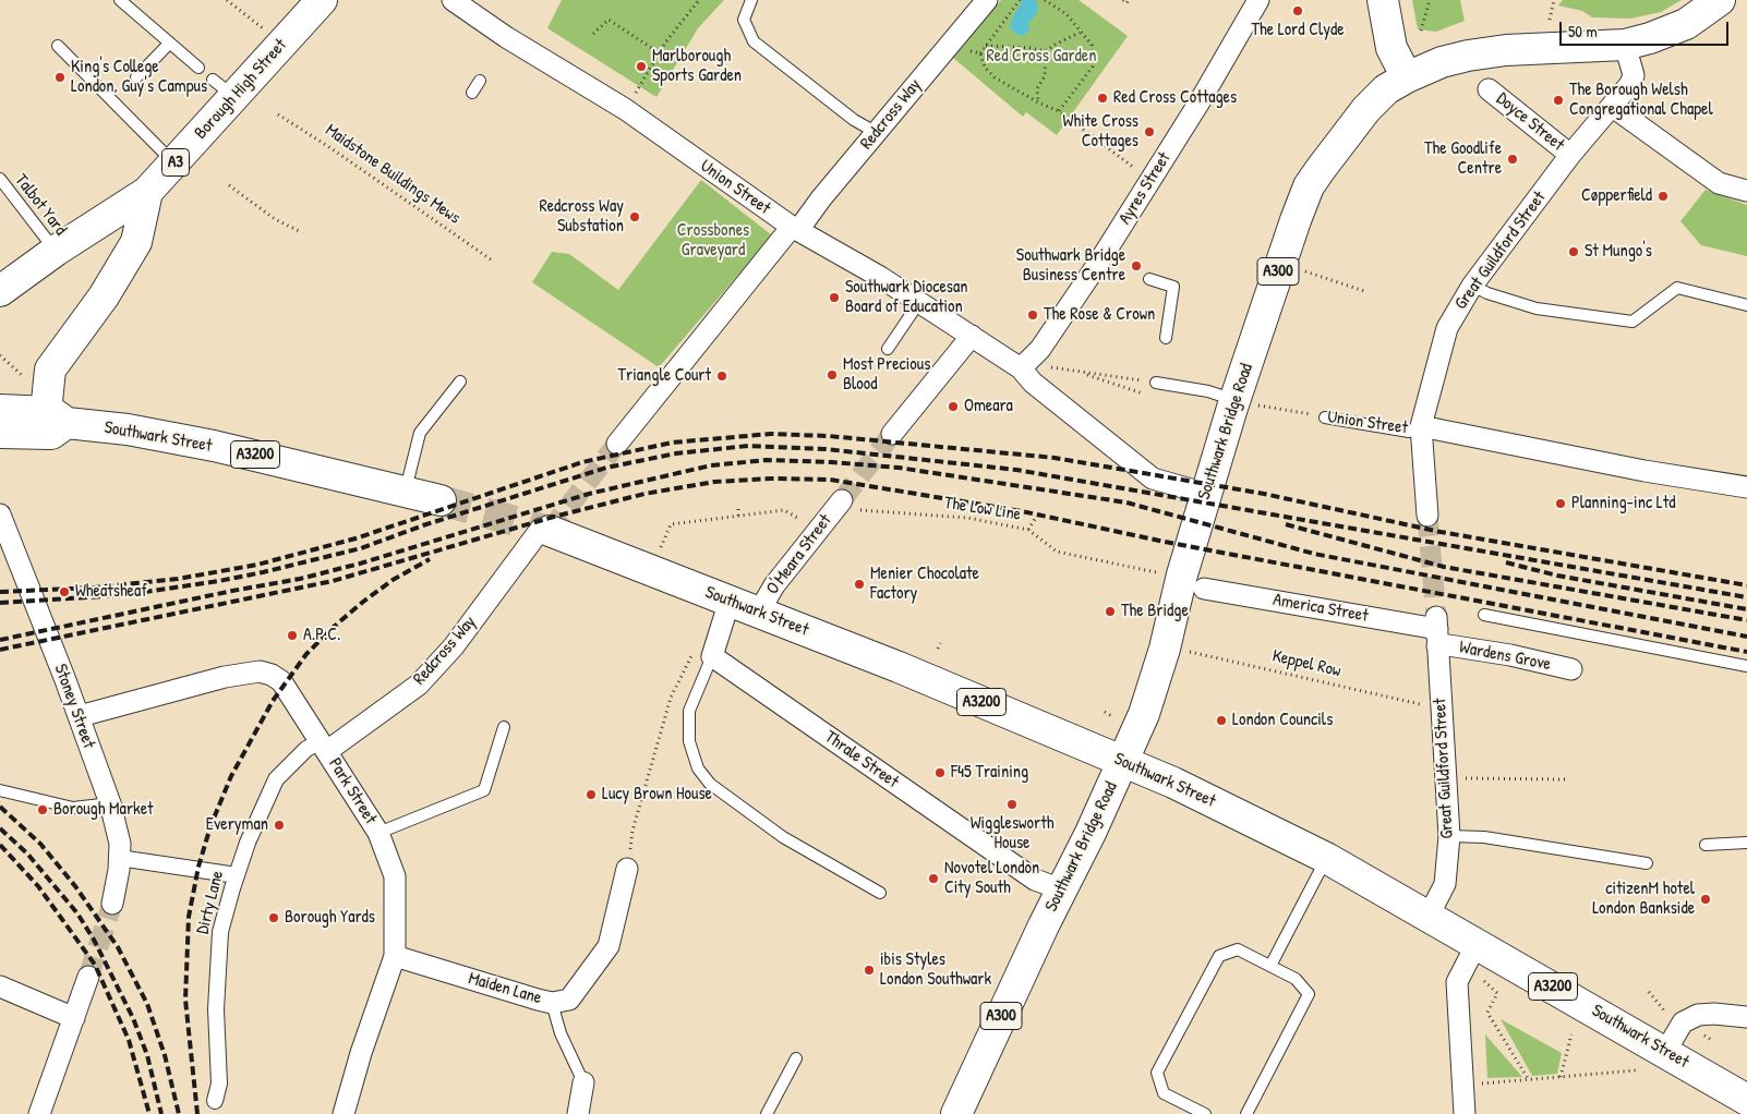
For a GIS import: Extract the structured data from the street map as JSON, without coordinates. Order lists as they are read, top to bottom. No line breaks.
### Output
{"streets":{"main road":["Borough High Street","A3","A300","Southwark Bridge Road","Southwark Street","A3200"],"street":["Redcross Way","Doyce Street","Union Street","Ayres Street","Great Guildford Street","O'Meara Street","America Street","Wardens Grove","Stoney Street","Thrale Street","Park Street","Dirty Lane","Maiden Lane"],"lane":["Talbot Yard"],"path":["Maidstone Buildings Mews","The Low Line","Keppel Row"]},"crossings":[["Borough High Street","Talbot Yard"],["Redcross Way","Union Street"],["Redcross Way","Southwark Street"],["Redcross Way","Park Street"],["Redcross Way","Dirty Lane"],["Doyce Street","Great Guildford Street"],["Union Street","Ayres Street"],["Union Street","Great Guildford Street"],["Union Street","Southwark Bridge Road"],["Great Guildford Street","Southwark Bridge Road"],["Great Guildford Street","Southwark Street"],["Great Guildford Street","America Street"],["Great Guildford Street","Wardens Grove"],["Great Guildford Street","Keppel Row"],["Southwark Bridge Road","Southwark Street"],["Southwark Bridge Road","The Low Line"],["Southwark Bridge Road","America Street"],["Southwark Bridge Road","Keppel Row"],["Southwark Bridge Road","Thrale Street"],["Southwark Street","O'Meara Street"],["The Low Line","O'Meara Street"],["The Low Line","America Street"],["America Street","Wardens Grove"],["Stoney Street","Park Street"],["Park Street","Dirty Lane"],["Park Street","Maiden Lane"]],"parks":["Red Cross Garden","Crossbones Graveyard"],"places":["The Lord Clyde","Marlborough Sports Garden","King's College London, Guy's Campus","Red Cross Cottages","The Borough Welsh Congregational Chapel","White Cross Cottages","The Goodlife Centre","Cøpperfield","Redcross Way Substation","St Mungo's","Southwark Bridge Business Centre","Southwark Diocesan Board of Education","The Rose & Crown","Most Precious Blood","Triangle Court","Omeara","Planning-inc Ltd","Menier Chocolate Factory","Wheatsheaf","The Bridge","A.P.C.","London Councils","F45 Training","Lucy Brown House","Wigglesworth House","Borough Market","Everyman","Novotel London City South","citizenM hotel London Bankside","Borough Yards","ibis Styles London Southwark"],"scale_bar":"50 m"}
